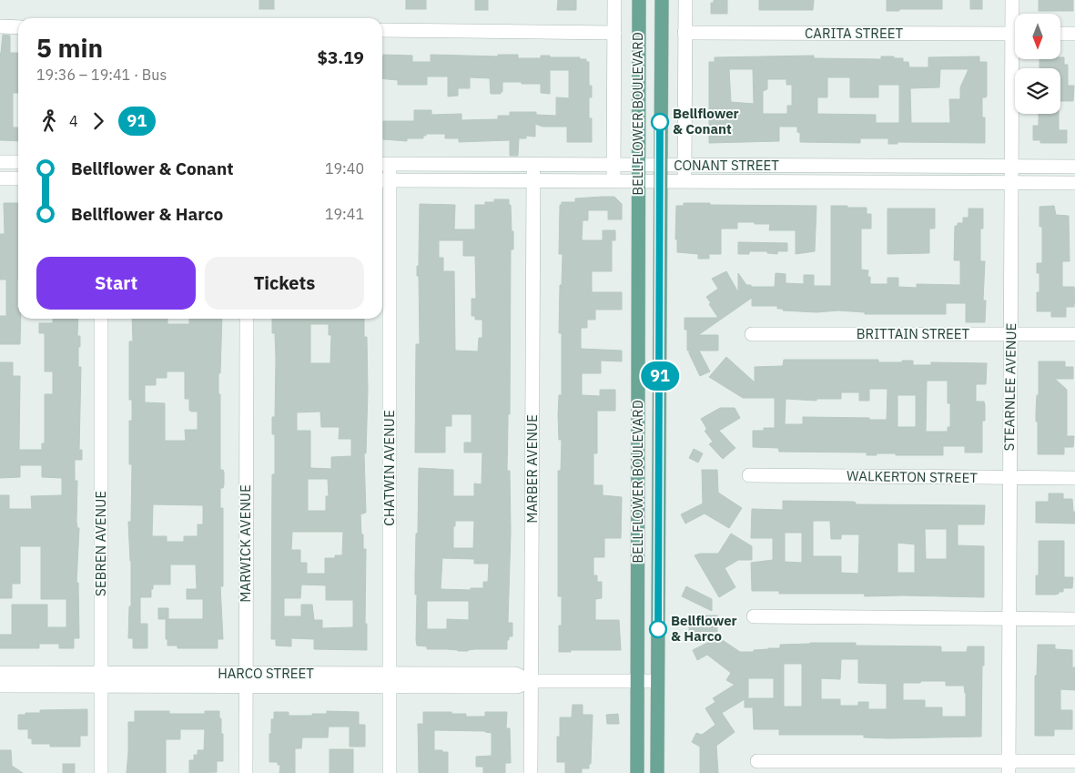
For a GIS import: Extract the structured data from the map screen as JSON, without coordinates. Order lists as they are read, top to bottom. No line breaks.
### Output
{"streets":{"main road":["BELLFLOWER BOULEVARD"],"street":["CARITA STREET","CONANT STREET","BRITTAIN STREET","STEARNLEE AVENUE","CHATWIN AVENUE","MARBER AVENUE","WALKERTON STREET","SEBREN AVENUE","MARWICK AVENUE","HARCO STREET"]},"crossings":[["BELLFLOWER BOULEVARD","CONANT STREET"],["BELLFLOWER BOULEVARD","HARCO STREET"],["CONANT STREET","STEARNLEE AVENUE"],["CONANT STREET","CHATWIN AVENUE"],["CONANT STREET","MARBER AVENUE"],["BRITTAIN STREET","STEARNLEE AVENUE"],["STEARNLEE AVENUE","WALKERTON STREET"],["CHATWIN AVENUE","HARCO STREET"],["MARBER AVENUE","HARCO STREET"],["SEBREN AVENUE","HARCO STREET"],["MARWICK AVENUE","HARCO STREET"]],"places":["Bellflower & Conant","Bellflower & Harco"],"lines":["bus line 91"],"north":"bottom","page":{"on_map":"91","heading":["5 min","19:36 – 19:41 · Bus","$3.19"],"legs":["4","91"],"list":[{"name":"Bellflower & Conant","value":"19:40"},{"name":"Bellflower & Harco","value":"19:41"}],"buttons":["Start","Tickets"]}}
